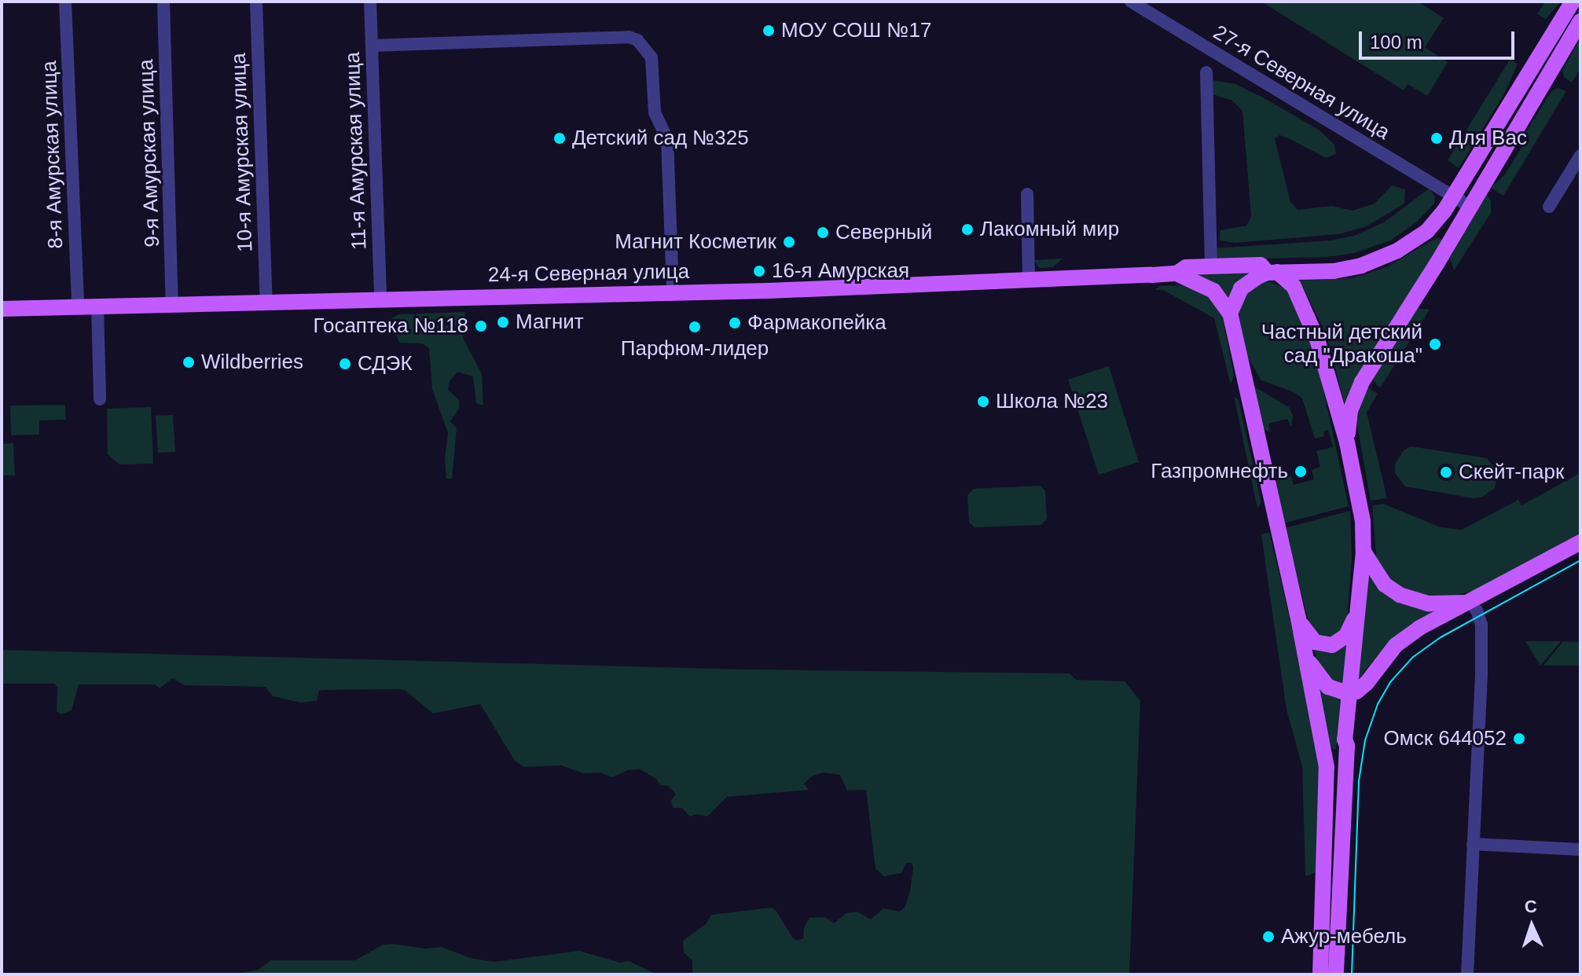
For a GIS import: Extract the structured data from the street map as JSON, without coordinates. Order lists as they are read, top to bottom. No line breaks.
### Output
{"streets":{"main road":["24-я Северная улица"],"street":["27-я Северная улица","11-я Амурская улица","10-я Амурская улица","9-я Амурская улица","8-я Амурская улица"]},"crossings":[["27-я Северная улица","24-я Северная улица"],["11-я Амурская улица","24-я Северная улица"],["10-я Амурская улица","24-я Северная улица"],["9-я Амурская улица","24-я Северная улица"],["8-я Амурская улица","24-я Северная улица"]],"places":["МОУ СОШ №17","Детский сад №325","Для Вас","Лакомный мир","Северный","Магнит Косметик","16-я Амурская","Магнит","Фармакопейка","Госаптека №118","Парфюм-лидер","Частный детский сад \"Дракоша\"","Wildberries","СДЭК","Школа №23","Газпромнефть","Скейт-парк","Омск 644052","Ажур-мебель"],"scale_bar":"100 m","north":"top"}
